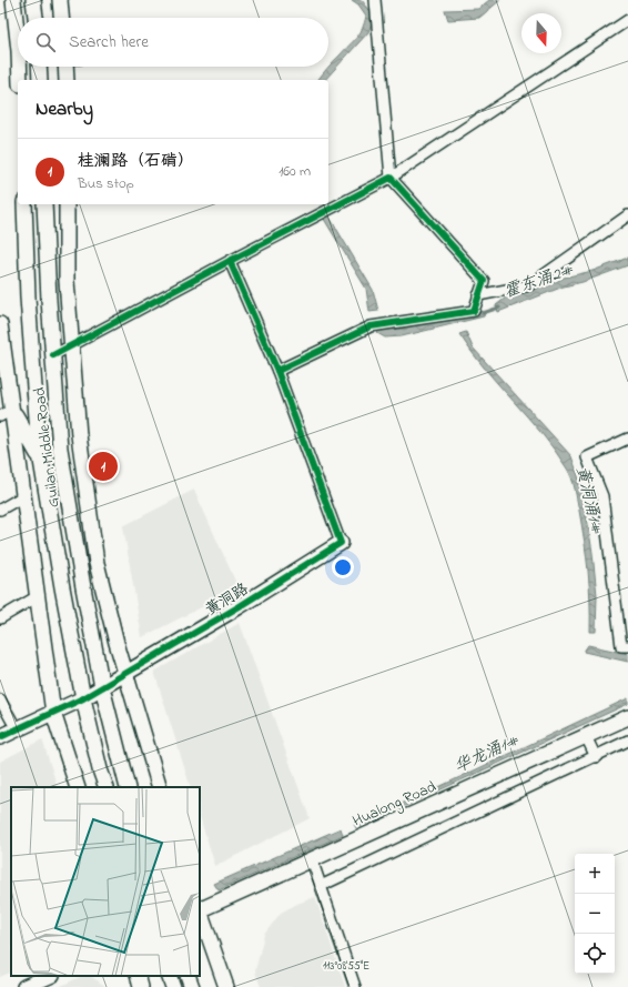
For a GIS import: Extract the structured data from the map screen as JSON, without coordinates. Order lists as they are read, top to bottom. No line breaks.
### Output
{"streets":{"main road":["Guilan Middle Road","黄洞路","Hualong Road"]},"crossings":[["Guilan Middle Road","黄洞路"]],"water":["霍东涌2#","黄洞涌1#","华龙涌1#"],"north":"bottom","page":{"search":"Search here","heading":"Nearby","list":[{"mark":"1","name":"桂澜路（石𬒔）","note":"Bus stop","value":"160 m"}],"pins":"1","map_buttons":["+","−"]},"coordinates":["113°08'55\"E"]}
